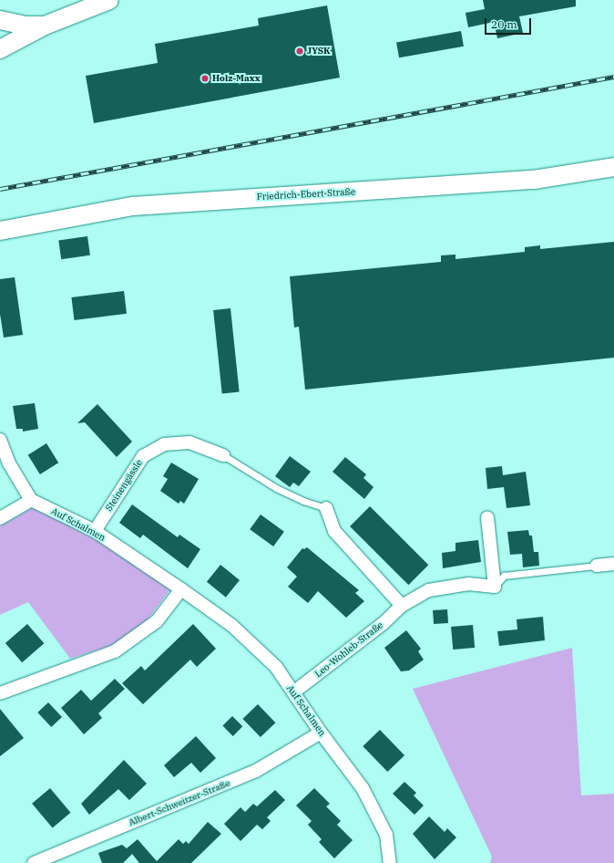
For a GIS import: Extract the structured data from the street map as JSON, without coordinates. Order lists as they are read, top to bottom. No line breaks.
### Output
{"streets":{"street":["Friedrich-Ebert-Straße","Steinengässle","Auf Schalmen","Leo-Wohleb-Straße","Albert-Schweitzer-Straße"]},"crossings":[["Steinengässle","Auf Schalmen"],["Auf Schalmen","Leo-Wohleb-Straße"],["Auf Schalmen","Albert-Schweitzer-Straße"]],"places":["JYSK","Holz-Maxx"],"scale_bar":"20 m"}
